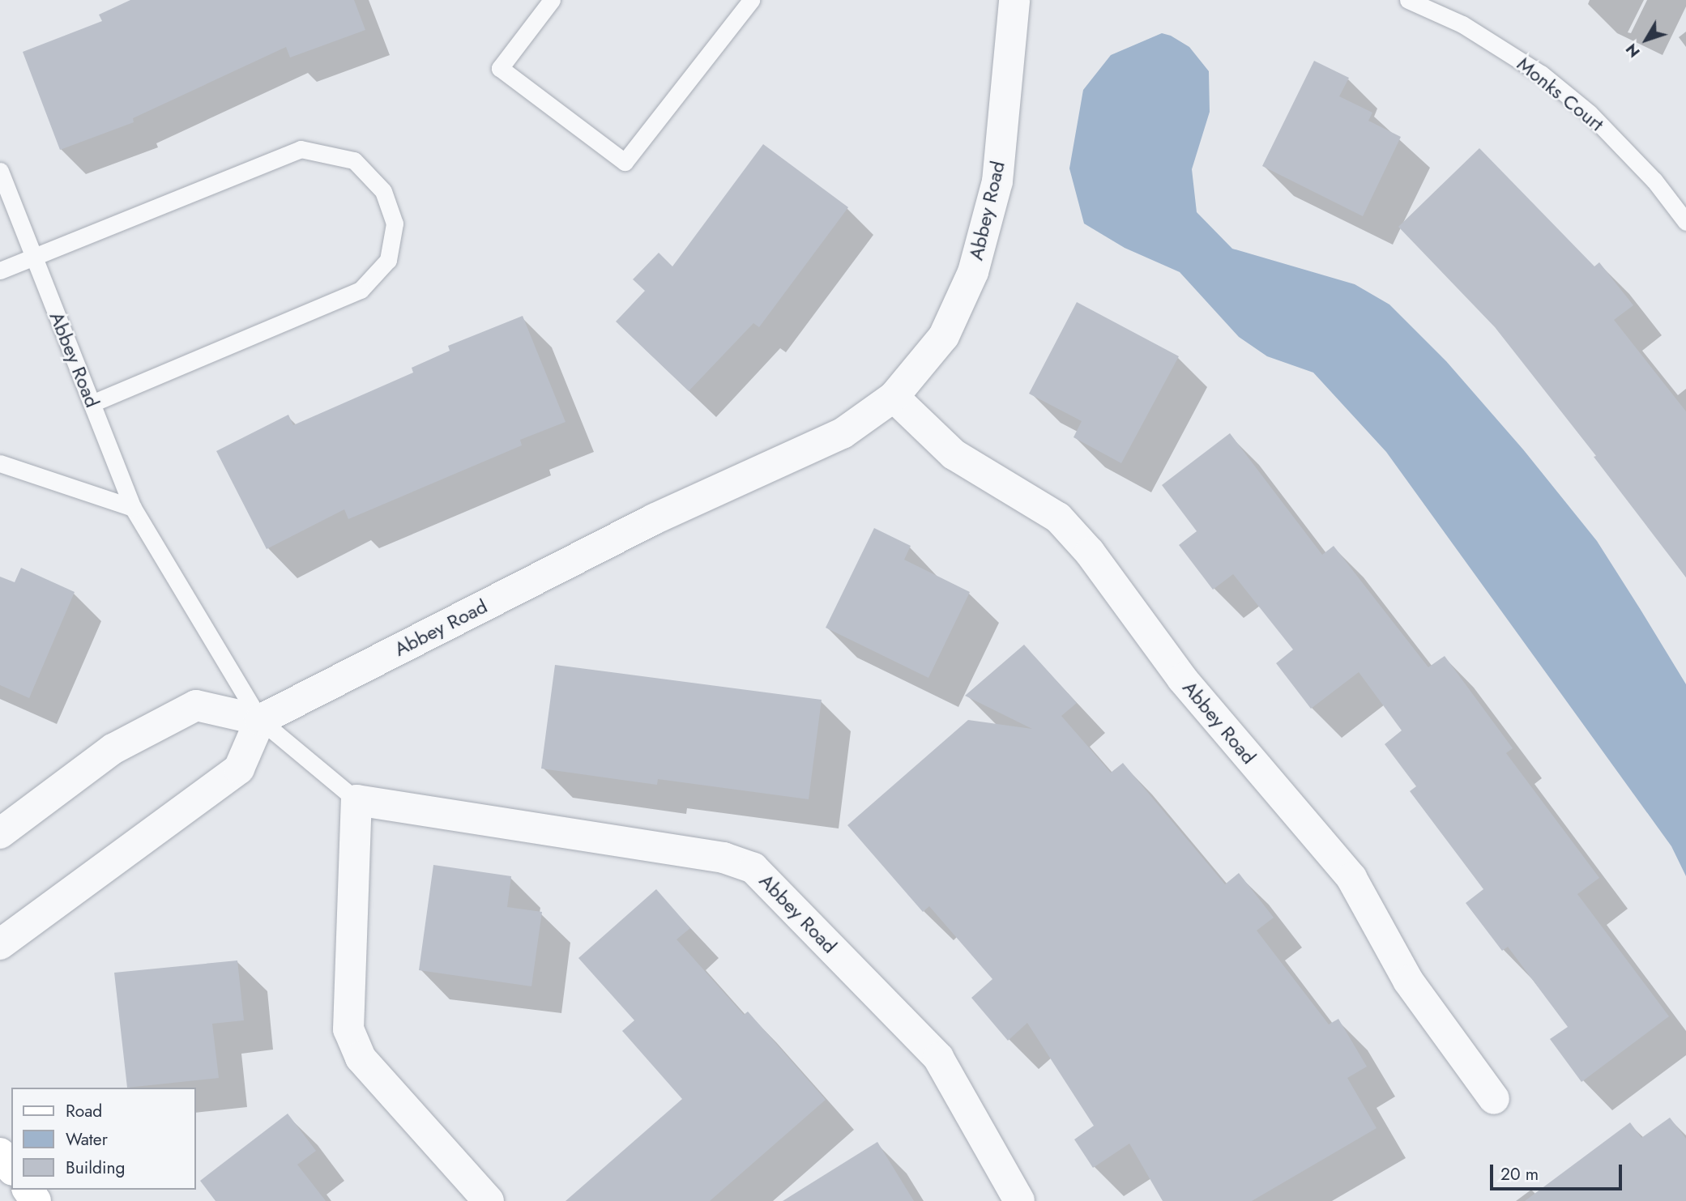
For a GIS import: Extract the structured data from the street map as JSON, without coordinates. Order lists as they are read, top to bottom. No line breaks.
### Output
{"streets":{"street":["Abbey Road"],"lane":["Monks Court"]},"legend":["Road","Water","Building"],"scale_bar":"20 m","north":"bottom left"}
